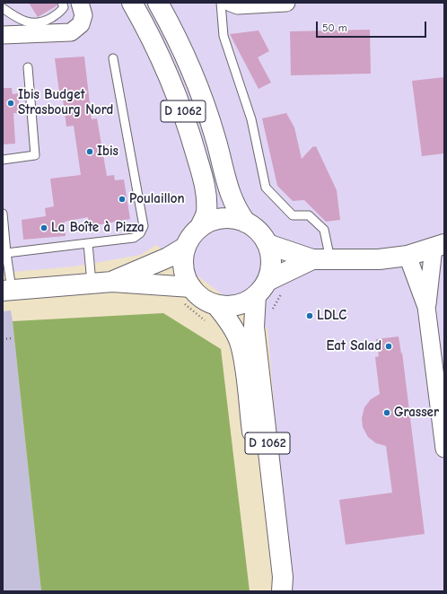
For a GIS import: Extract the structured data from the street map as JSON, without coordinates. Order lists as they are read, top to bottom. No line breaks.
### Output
{"streets":{"main road":["D 1062"]},"places":["Ibis Budget Strasbourg Nord","Ibis","Poulaillon","La Boîte à Pizza","LDLC","Eat Salad","Grasser"],"scale_bar":"50 m"}
